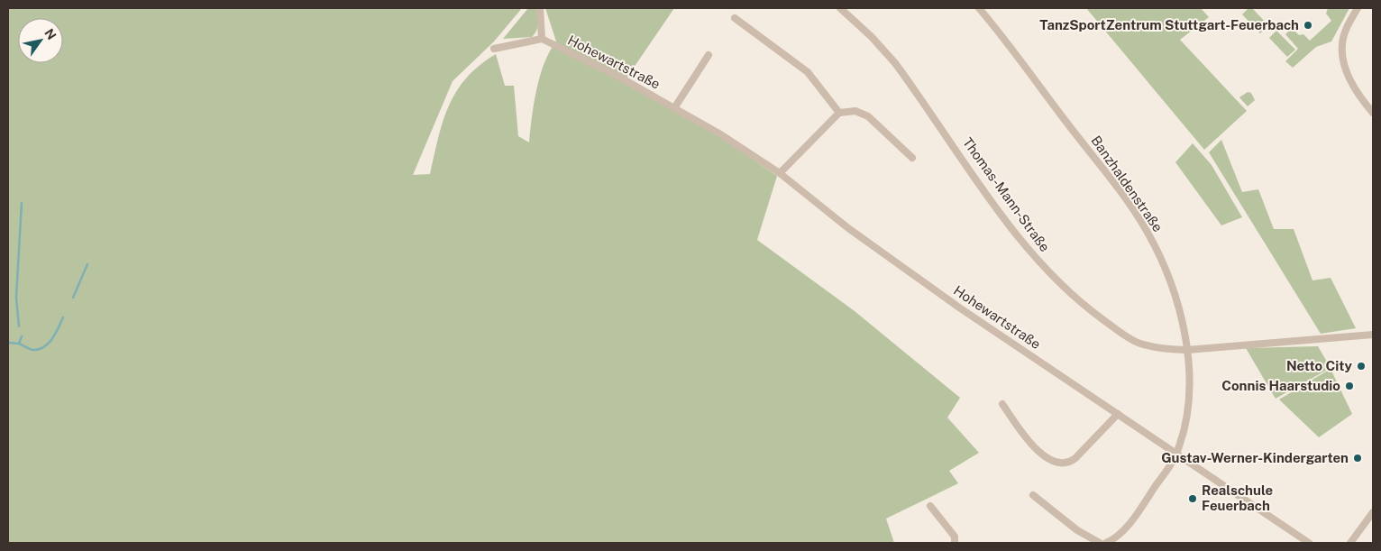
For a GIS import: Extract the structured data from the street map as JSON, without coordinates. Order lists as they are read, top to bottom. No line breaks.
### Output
{"streets":{"street":["Hohewartstraße","Banzhaldenstraße","Thomas-Mann-Straße"]},"crossings":[["Hohewartstraße","Banzhaldenstraße"],["Banzhaldenstraße","Thomas-Mann-Straße"]],"places":["TanzSportZentrum Stuttgart-Feuerbach","Netto City","Connis Haarstudio","Gustav-Werner-Kindergarten","Realschule Feuerbach"],"north":"top right"}
